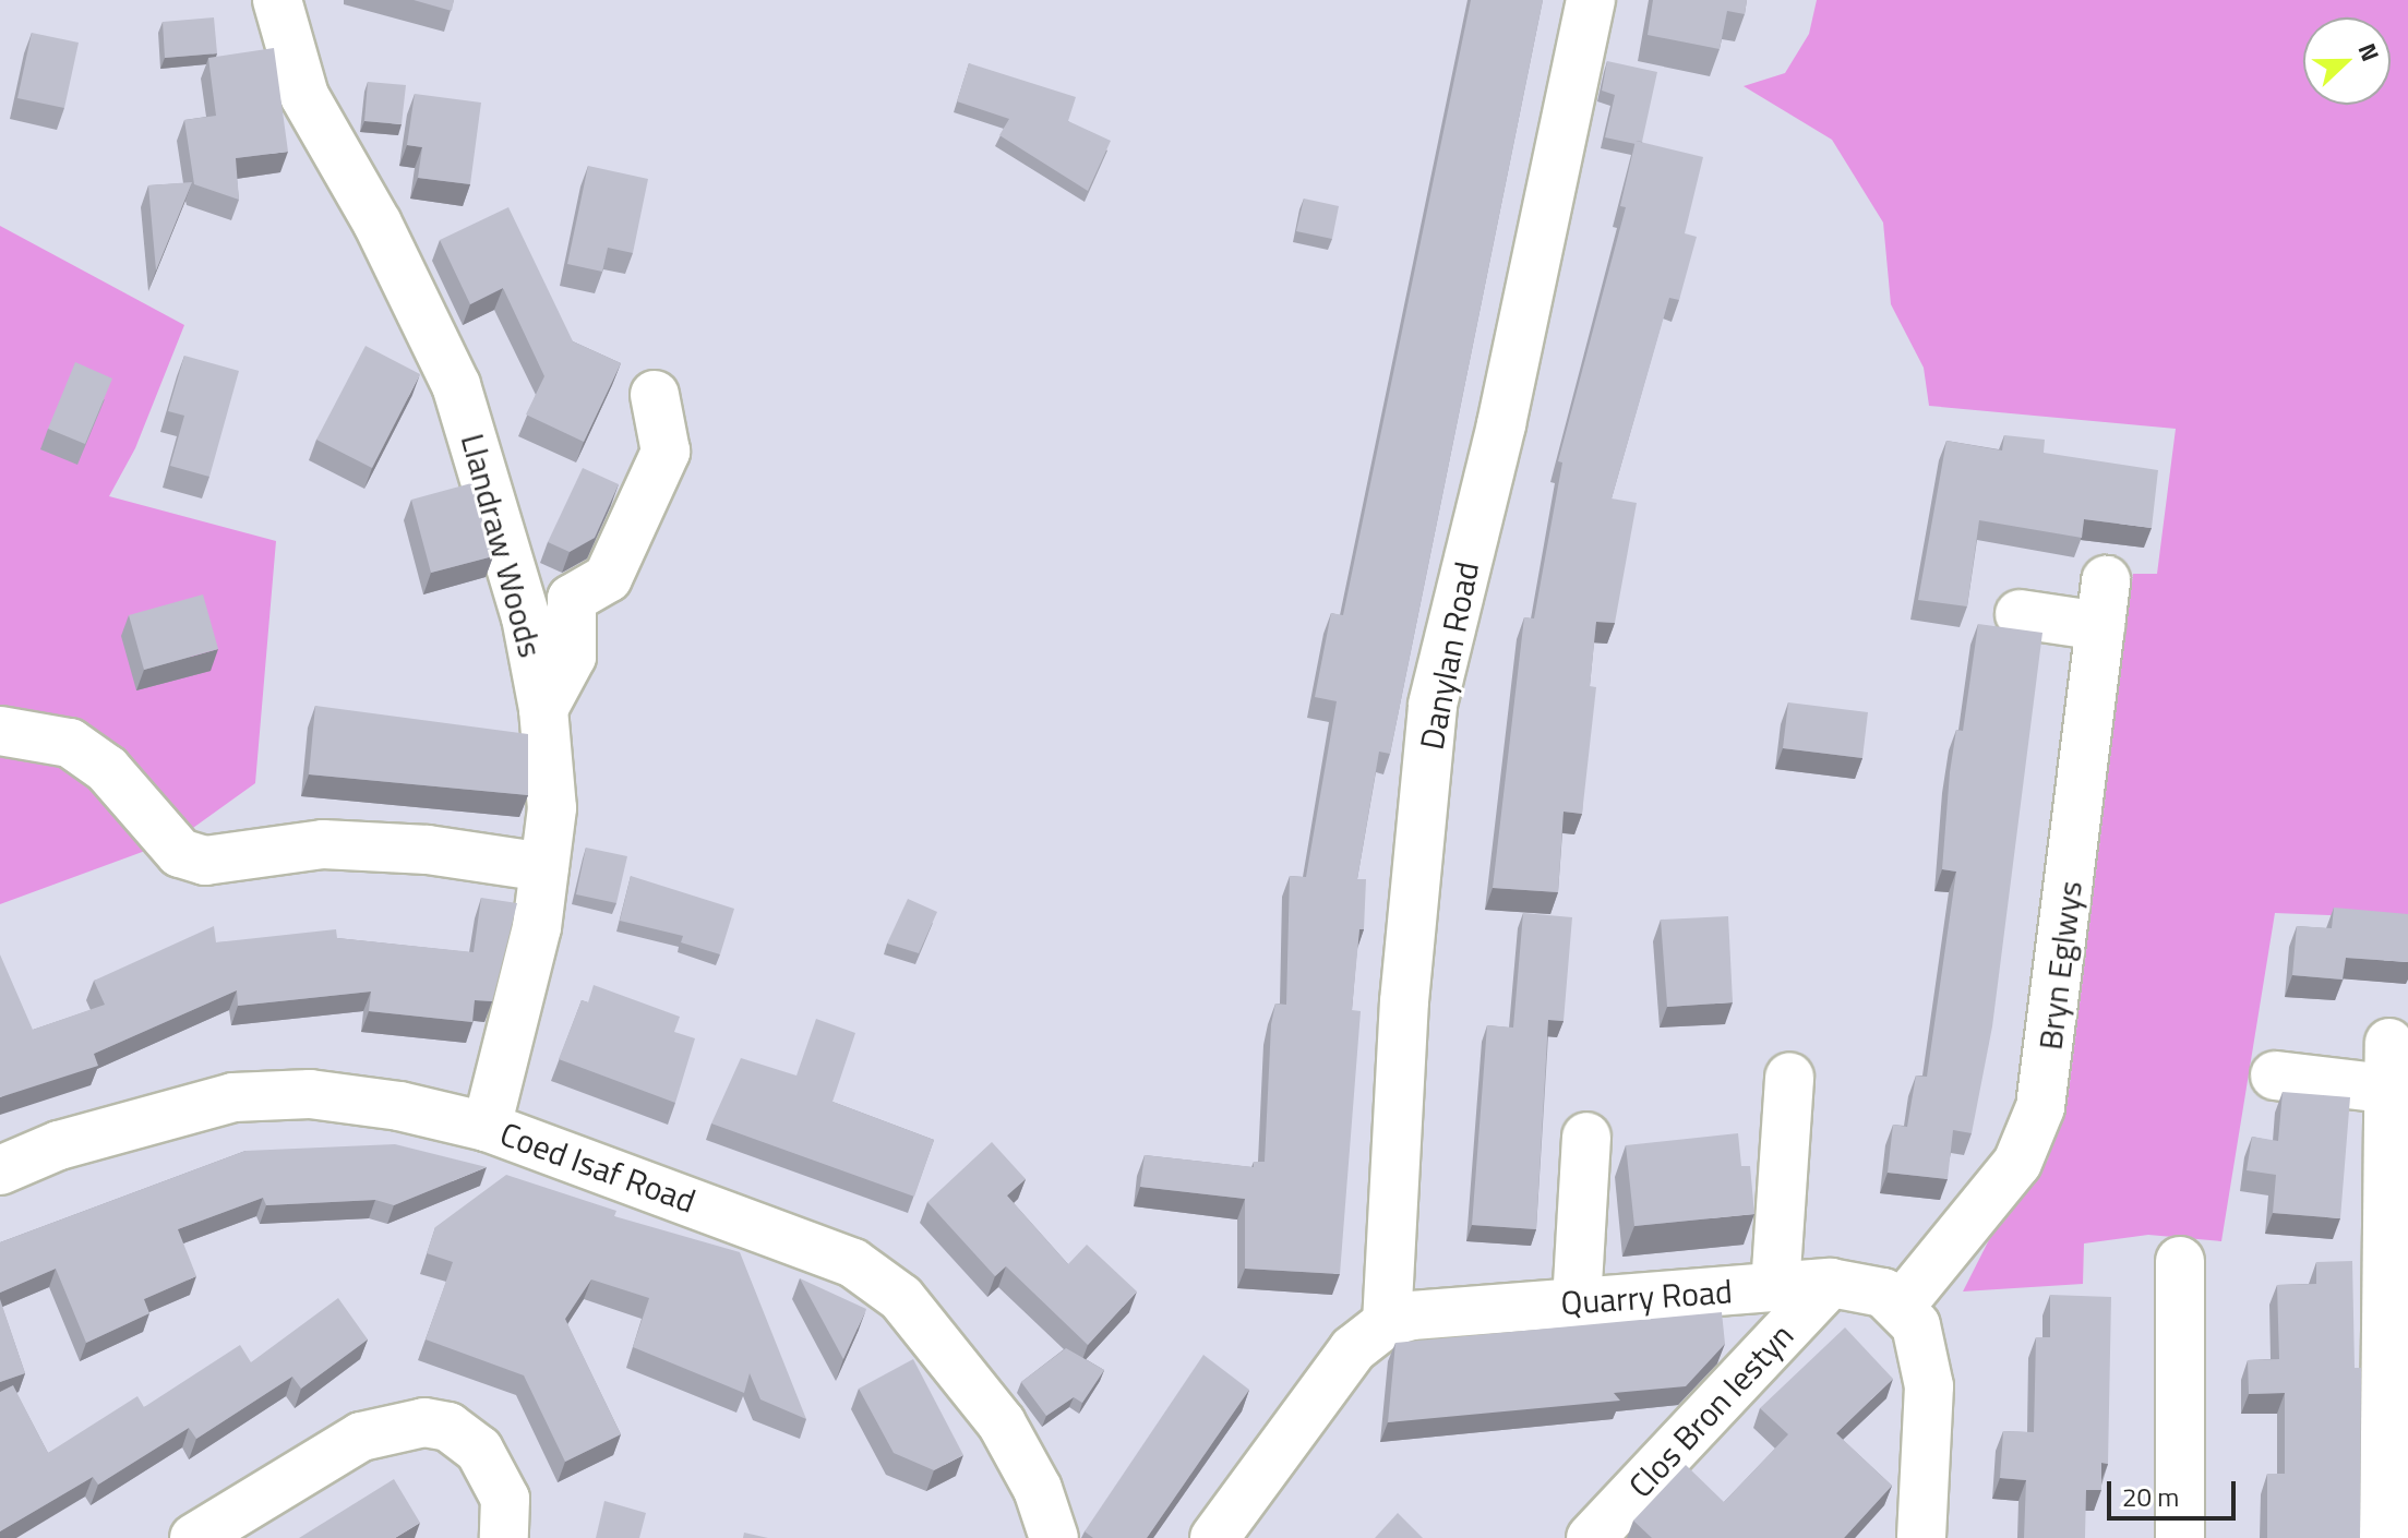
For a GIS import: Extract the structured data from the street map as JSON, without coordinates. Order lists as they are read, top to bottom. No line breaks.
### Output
{"streets":{"street":["Llandraw Woods","Danylan Road","Bryn Eglwys","Coed Isaf Road","Quarry Road","Clos Bron Iestyn"]},"crossings":[["Llandraw Woods","Coed Isaf Road"],["Danylan Road","Quarry Road"],["Bryn Eglwys","Quarry Road"],["Quarry Road","Clos Bron Iestyn"]],"scale_bar":"20 m","north":"right"}
